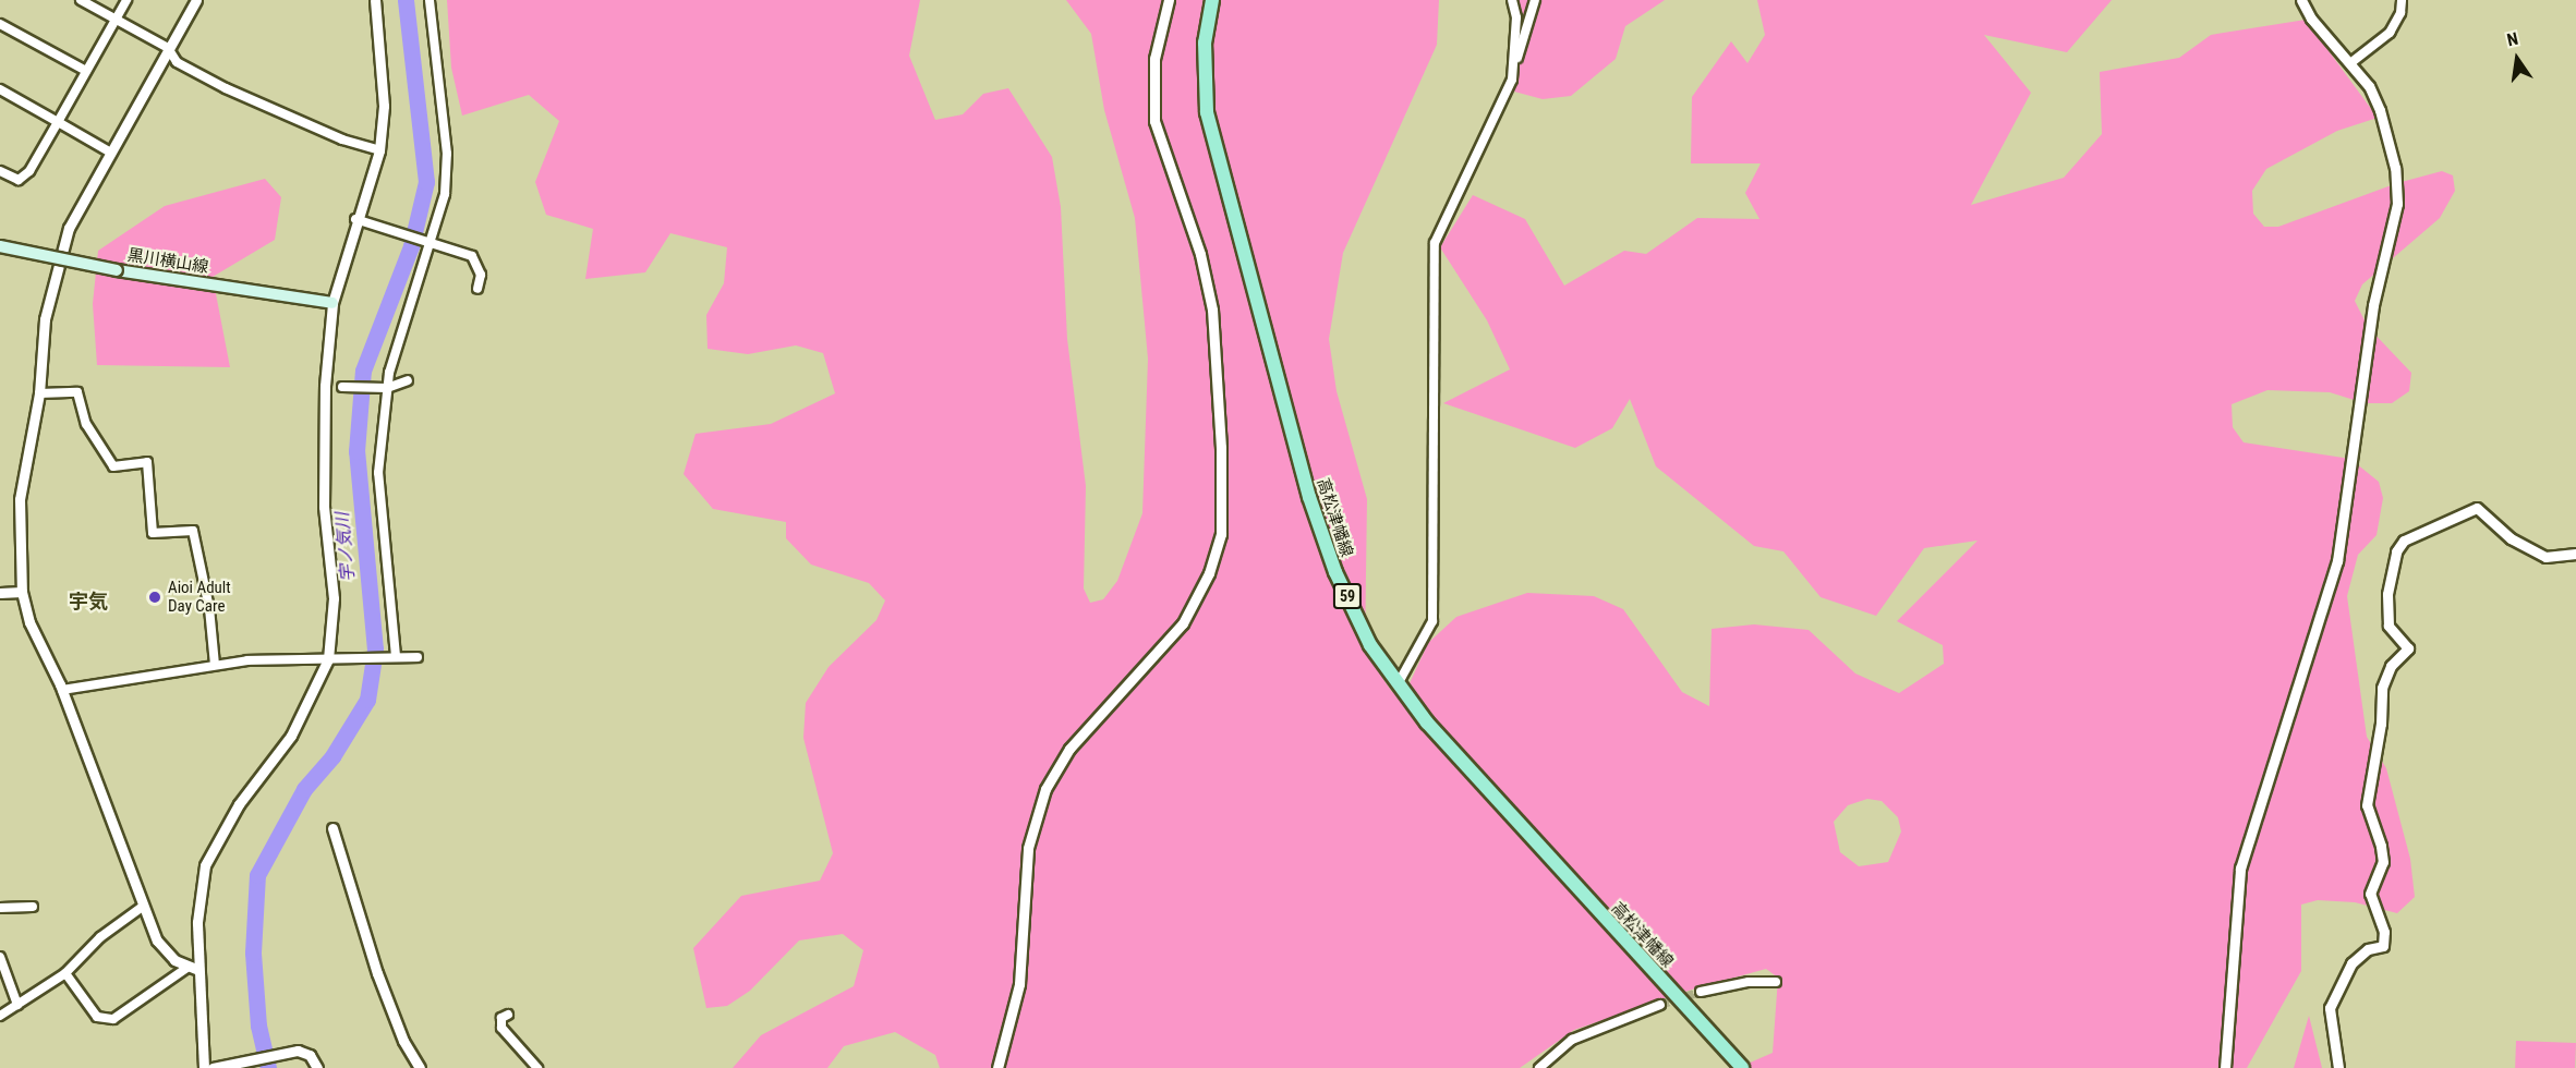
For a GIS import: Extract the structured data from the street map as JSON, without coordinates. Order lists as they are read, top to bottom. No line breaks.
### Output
{"streets":{"main road":["黒川横山線","高松津幡線","59"]},"districts":["宇気"],"water":["宇ノ気川"],"places":["Aioi Adult Day Care"],"north":"top"}
